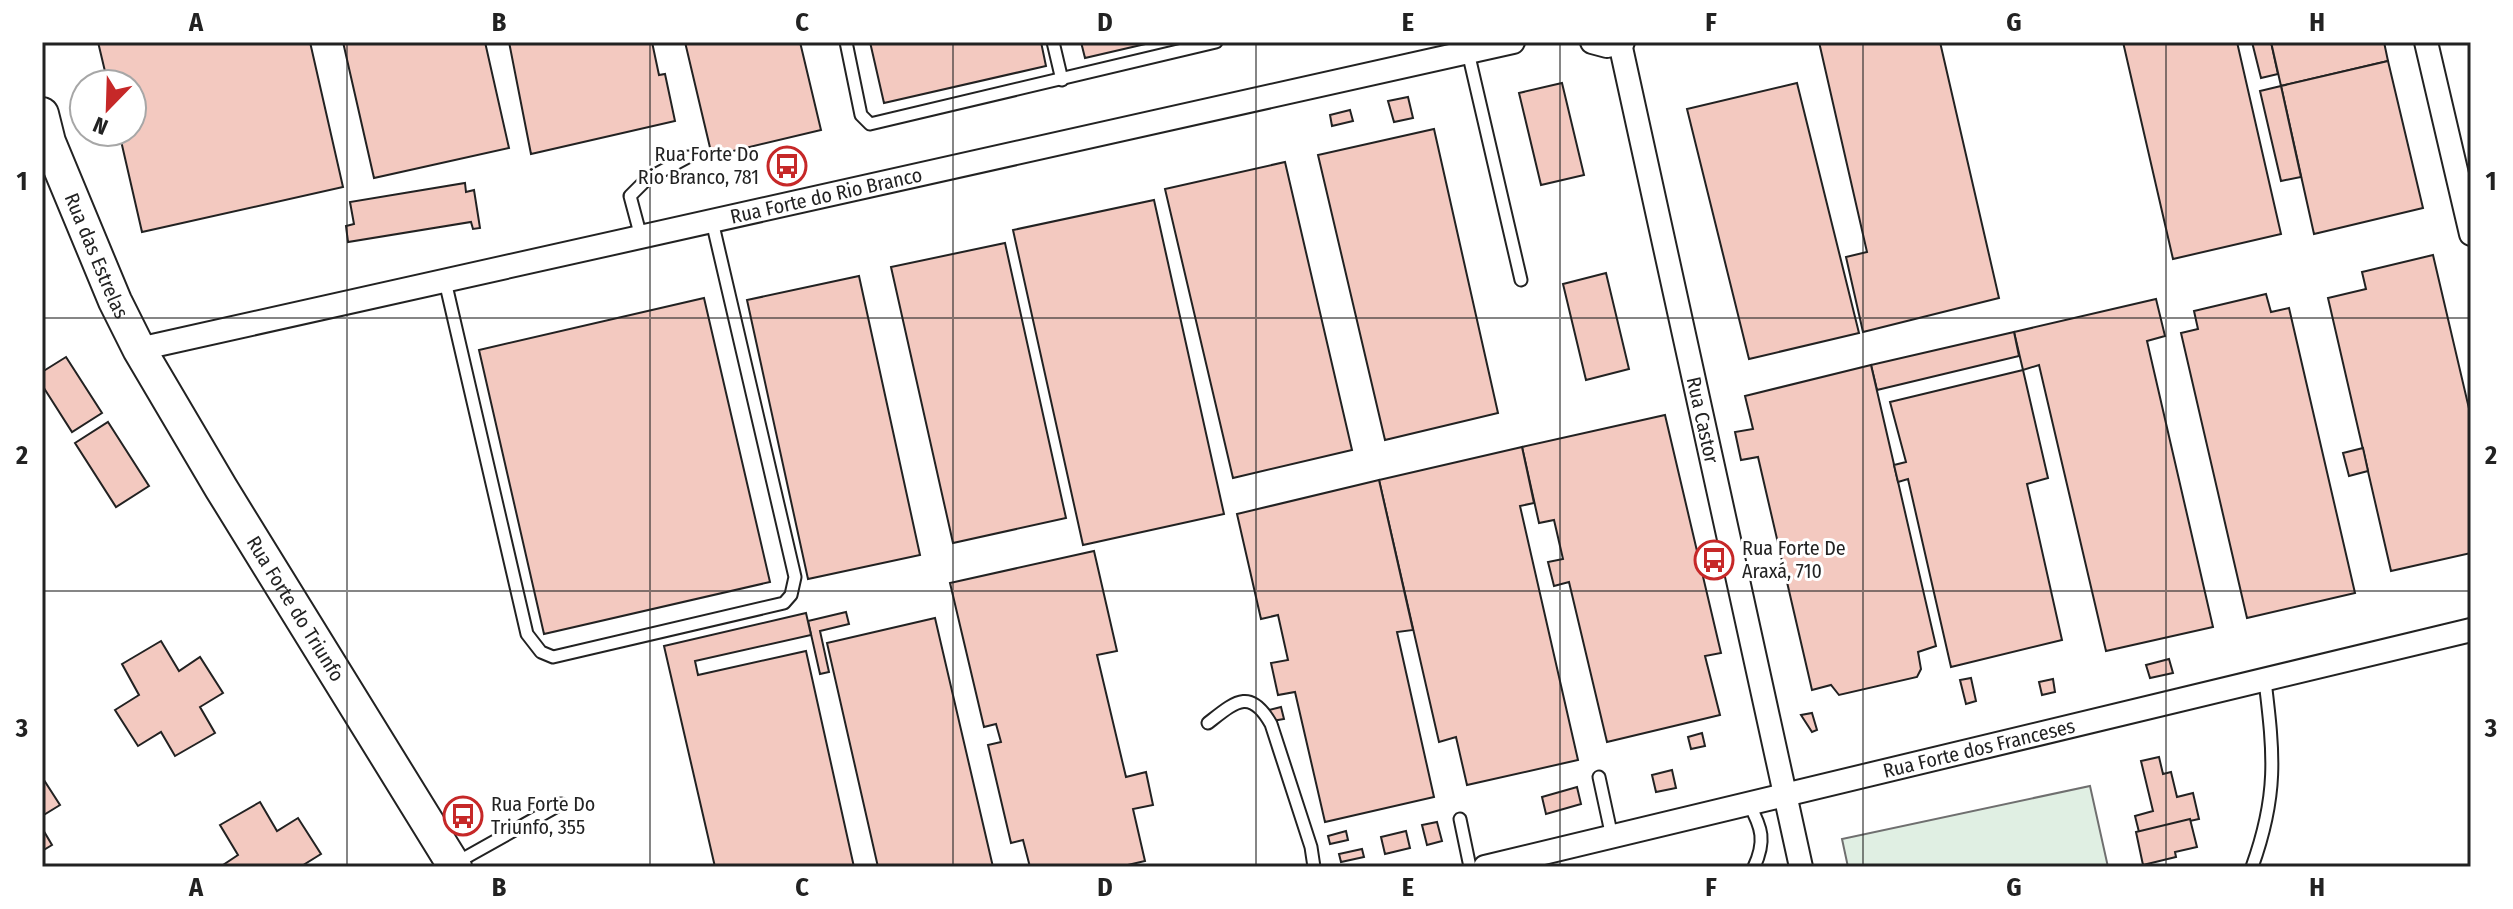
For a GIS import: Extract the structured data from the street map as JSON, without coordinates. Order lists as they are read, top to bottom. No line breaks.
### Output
{"streets":{"street":["Rua Forte do Rio Branco","Rua das Estrelas","Rua Castor","Rua Forte do Triunfo","Rua Forte dos Franceses"]},"crossings":[["Rua Forte do Rio Branco","Rua das Estrelas"],["Rua Forte do Rio Branco","Rua Forte do Triunfo"],["Rua das Estrelas","Rua Forte do Triunfo"],["Rua Castor","Rua Forte dos Franceses"]],"places":{"bus stop":["Rua Forte Do Rio Branco, 781","Rua Forte De Araxá, 710","Rua Forte Do Triunfo, 355"]},"north":"bottom left","grid":{"columns":["A","B","C","D","E","F","G","H"],"rows":["1","2","3"]}}
